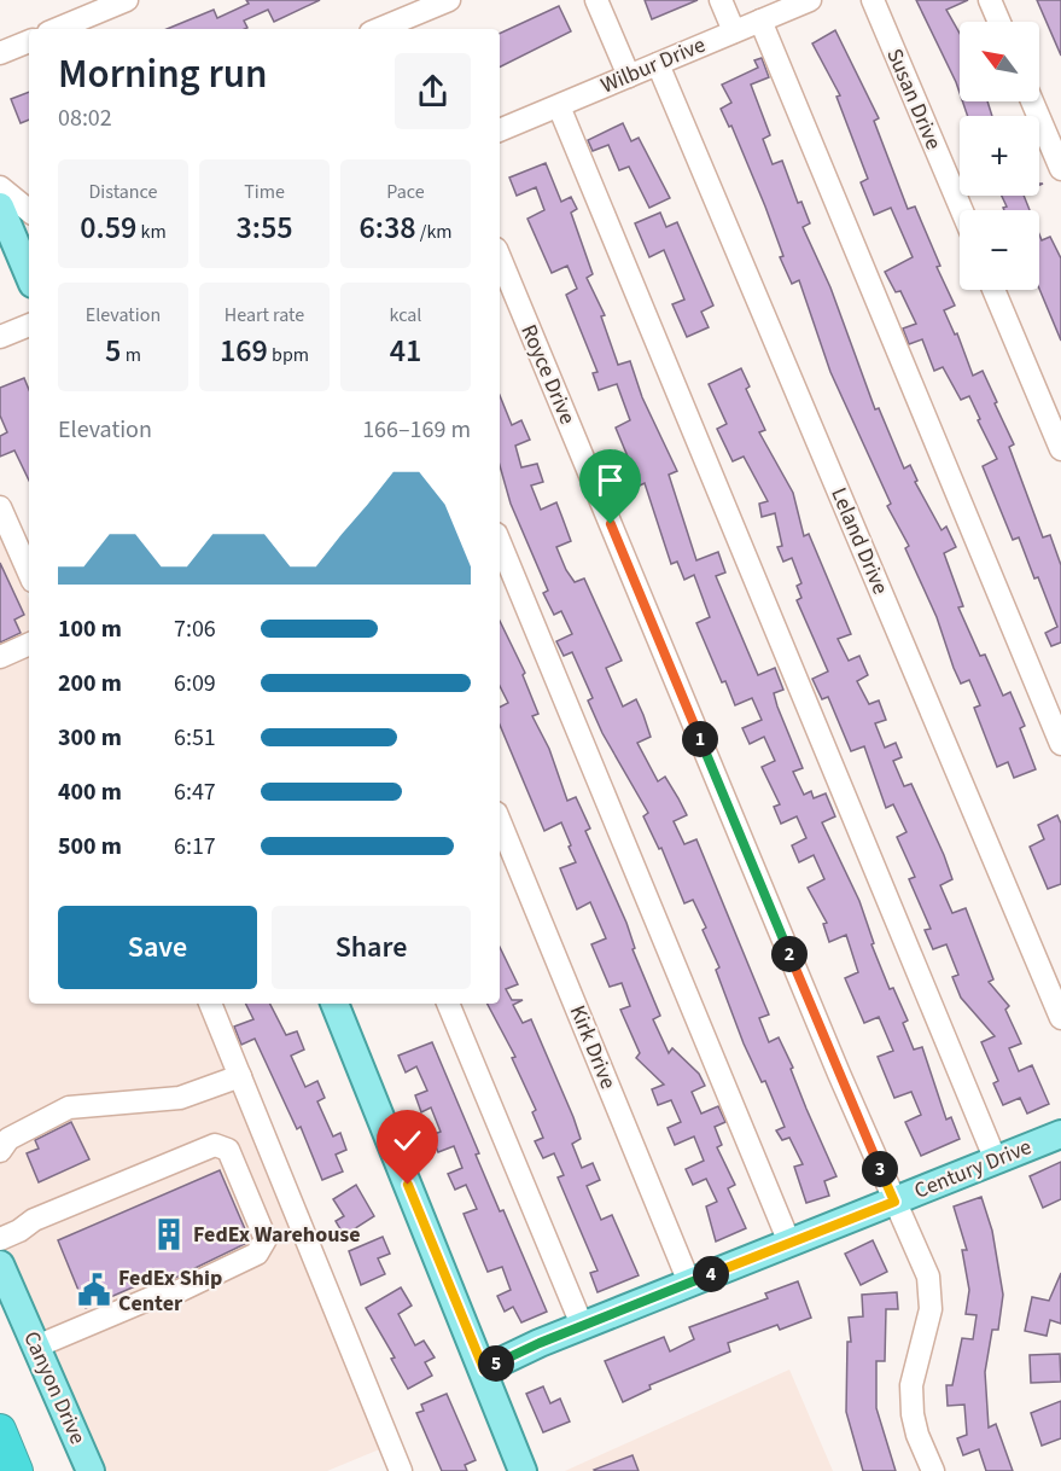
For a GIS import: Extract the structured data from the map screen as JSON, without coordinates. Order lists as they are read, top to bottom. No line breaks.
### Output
{"streets":{"main road":["Century Drive","Canyon Drive"],"street":["Wilbur Drive","Susan Drive","Royce Drive","Leland Drive","Kirk Drive"]},"crossings":[["Wilbur Drive","Leland Drive"],["Royce Drive","Century Drive"],["Kirk Drive","Century Drive"]],"places":{"building":["FedEx Warehouse"],"public building":["FedEx Ship Center"]},"north":"top left","page":{"map_buttons":["+","−"],"heading":["Morning run","08:02"],"stats":[["Distance","0.59 km"],["Time","3:55"],["Pace","6:38 /km"],["Elevation","5 m"],["Heart rate","169 bpm"],["kcal","41"]],"chart":["Elevation","166–169 m"],"list":[{"name":"100 m","note":"7:06"},{"name":"200 m","note":"6:09"},{"name":"300 m","note":"6:51"},{"name":"400 m","note":"6:47"},{"name":"500 m","note":"6:17"}],"pins":["1","2","3","4","5"],"buttons":["Save","Share"]}}
